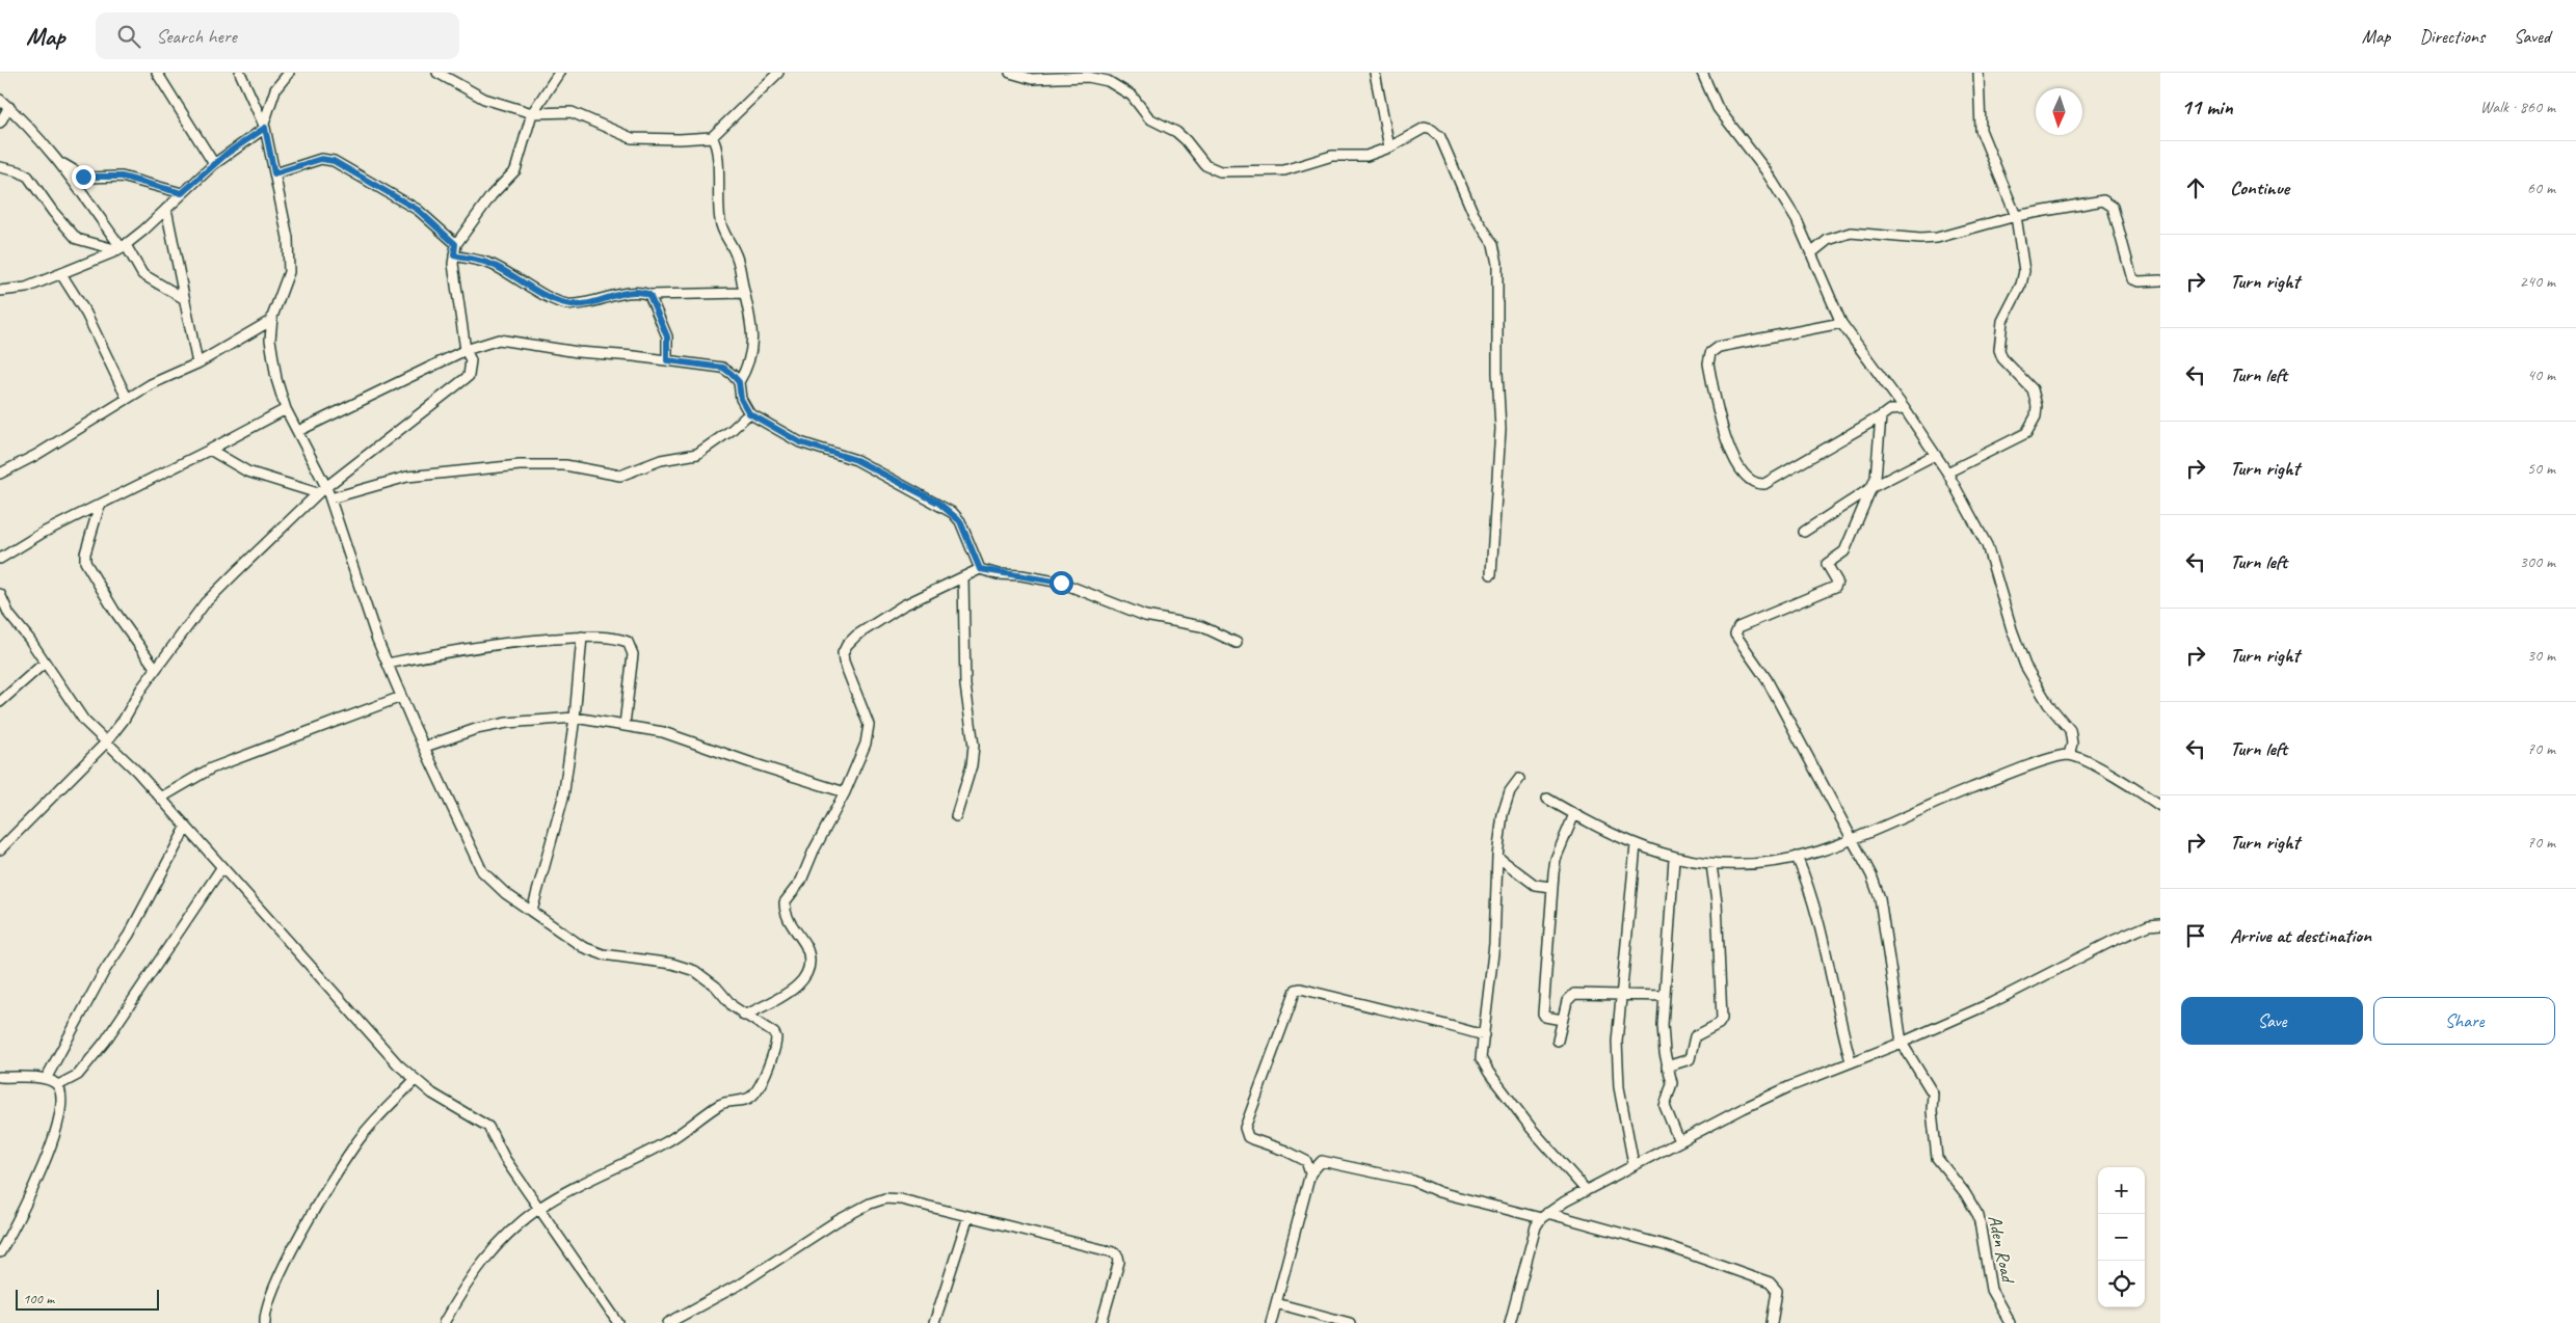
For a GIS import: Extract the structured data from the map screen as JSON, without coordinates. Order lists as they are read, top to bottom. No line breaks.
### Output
{"streets":{"street":["Aden Road"]},"scale_bar":"100 m","north":"bottom","page":{"header":"Map","search":"Search here","nav":["Map","Directions","Saved"],"heading":["11 min","Walk · 860 m"],"list":[["Continue","60 m"],["Turn right","240 m"],["Turn left","40 m"],["Turn right","50 m"],["Turn left","300 m"],["Turn right","30 m"],["Turn left","70 m"],["Turn right","70 m"],"Arrive at destination"],"buttons":["Save","Share"],"map_buttons":["+","−"],"scale":"100 m"}}
